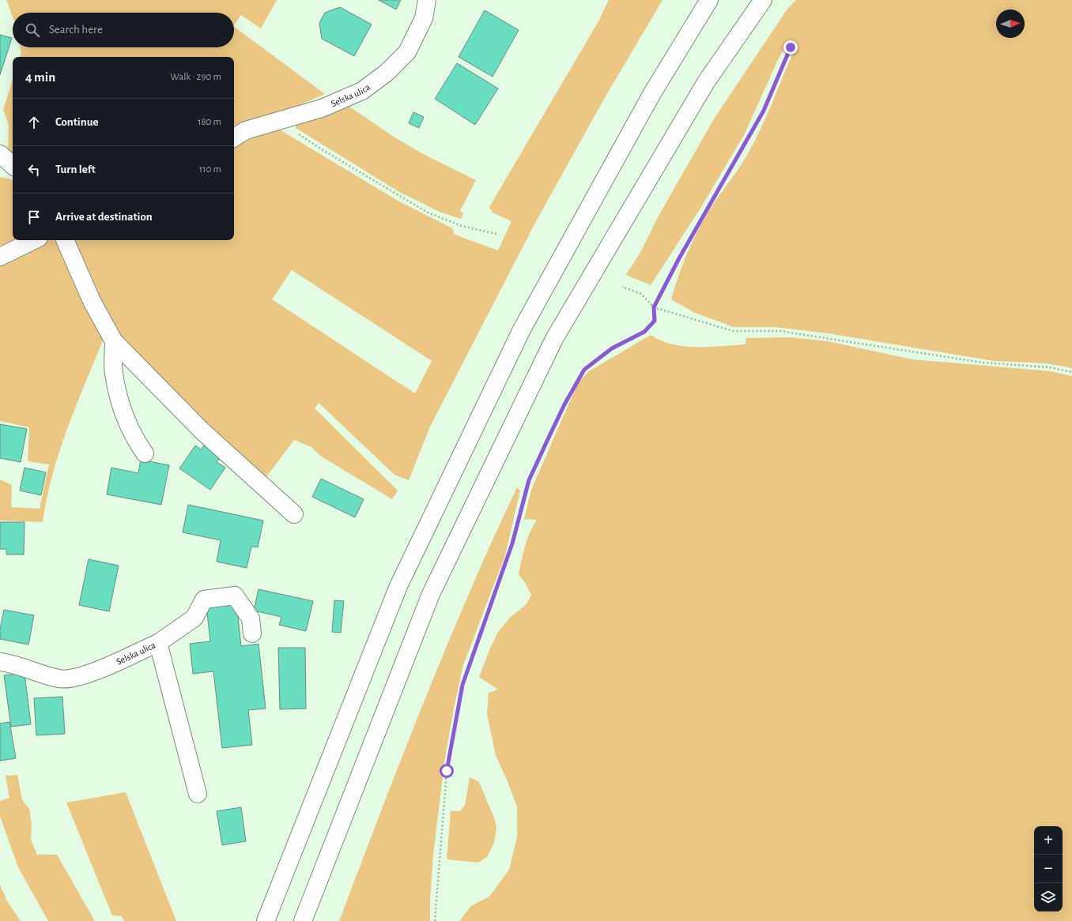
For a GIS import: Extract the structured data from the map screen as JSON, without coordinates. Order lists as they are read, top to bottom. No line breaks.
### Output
{"streets":{"main road":["Selska ulica"]},"north":"right","page":{"search":"Search here","heading":["4 min","Walk · 290 m"],"list":[["Continue","180 m"],["Turn left","110 m"],"Arrive at destination"],"map_buttons":["+","−"]}}
